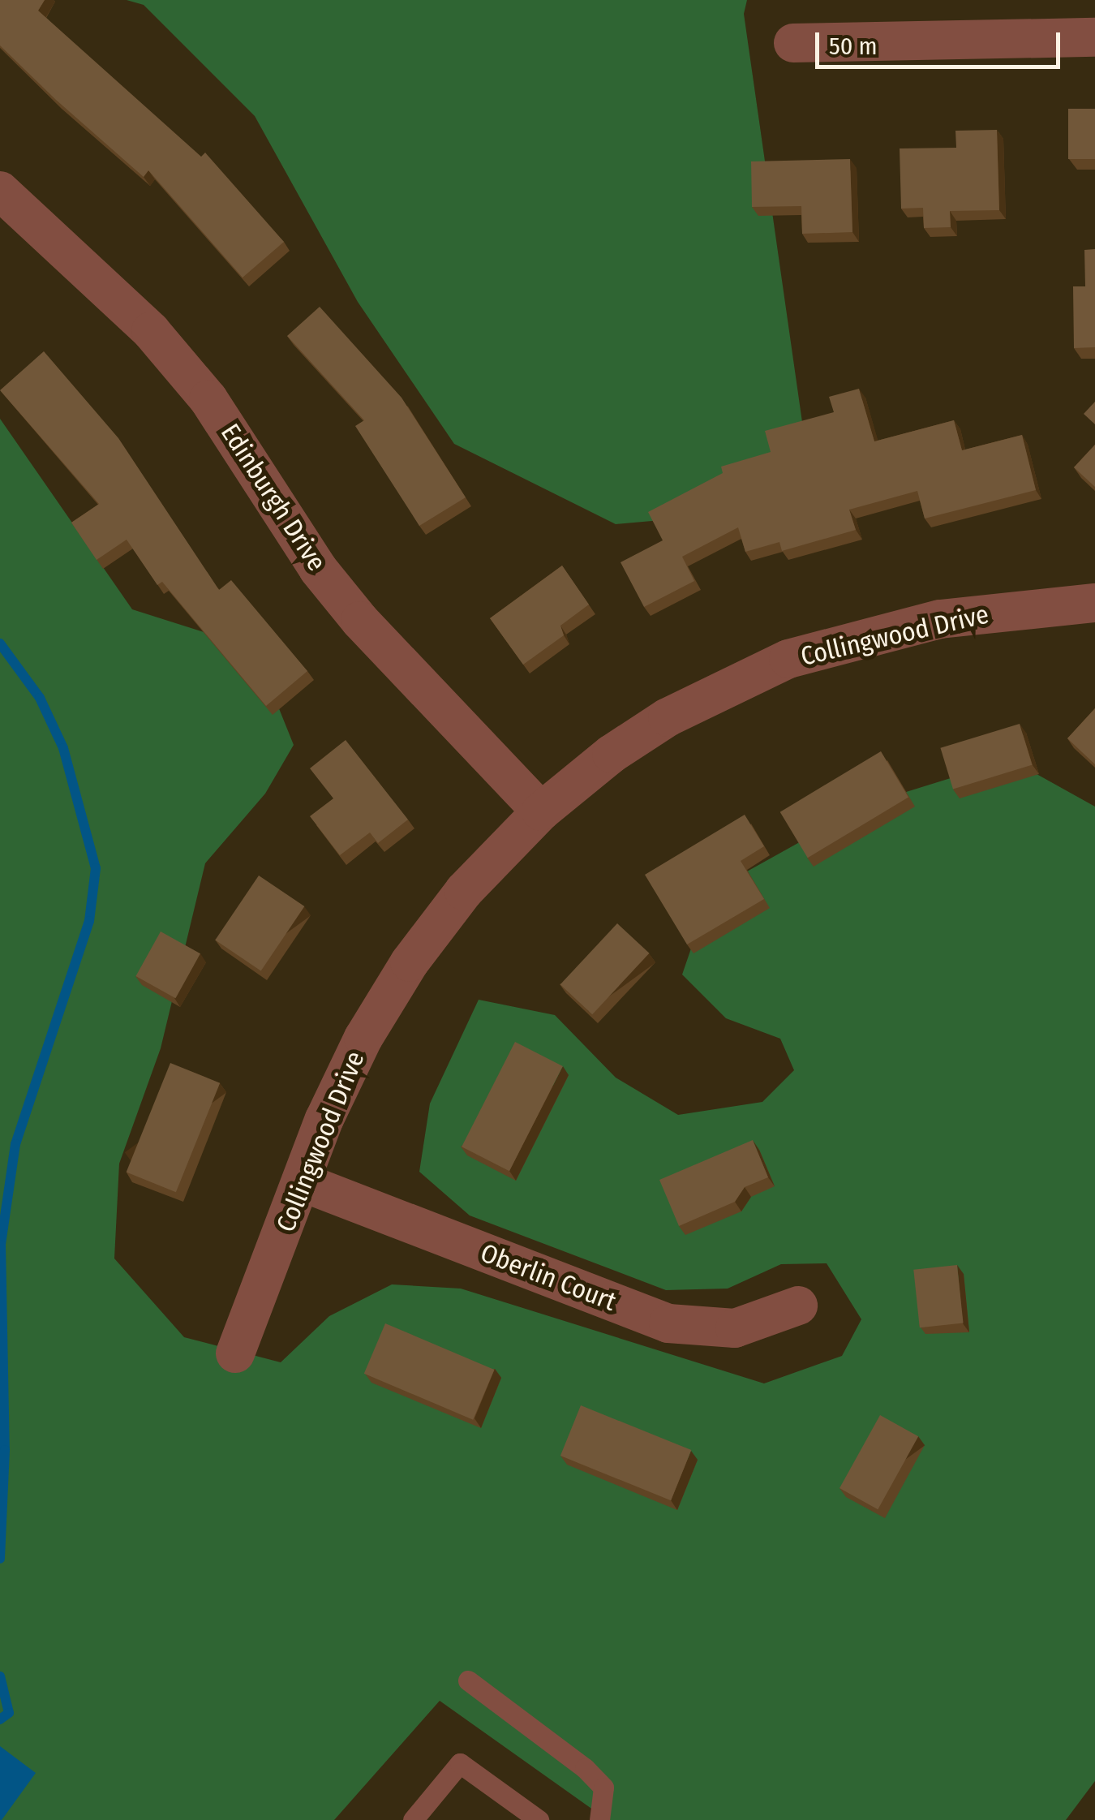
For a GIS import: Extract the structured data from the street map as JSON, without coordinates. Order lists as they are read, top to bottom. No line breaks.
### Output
{"streets":{"street":["Edinburgh Drive","Collingwood Drive","Oberlin Court"]},"crossings":[["Edinburgh Drive","Collingwood Drive"],["Collingwood Drive","Oberlin Court"]],"scale_bar":"50 m"}
